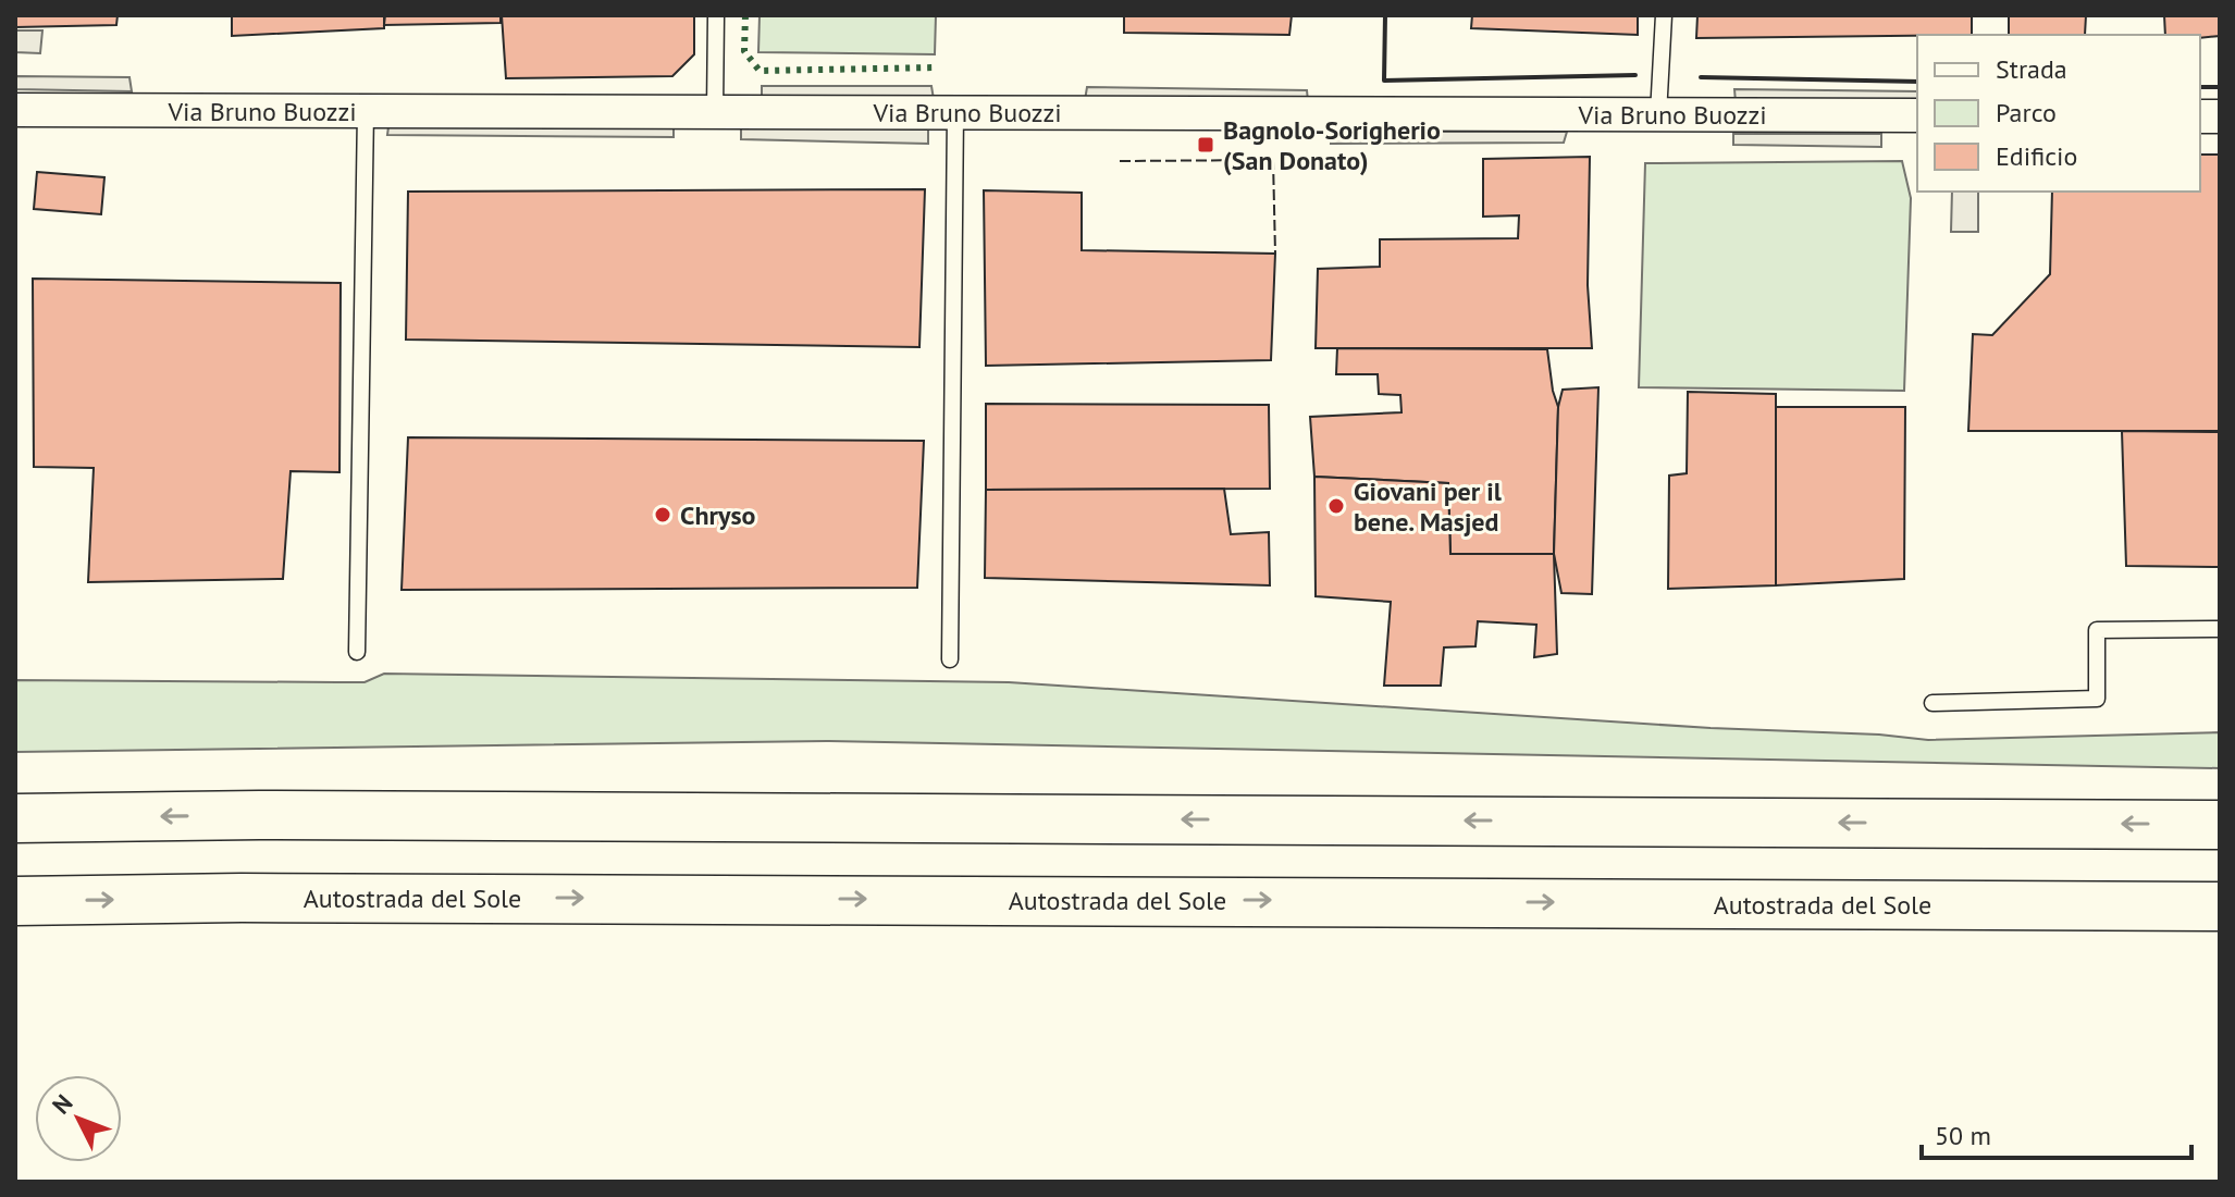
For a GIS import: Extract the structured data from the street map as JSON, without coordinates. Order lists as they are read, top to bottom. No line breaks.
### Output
{"streets":{"highway":["Autostrada del Sole"],"street":["Via Bruno Buozzi"]},"places":{"transit":["Bagnolo-Sorigherio (San Donato)"],"other":["Giovani per il bene. Masjed","Chryso"]},"legend":["Strada","Parco","Edificio"],"scale_bar":"50 m","north":"top left"}
